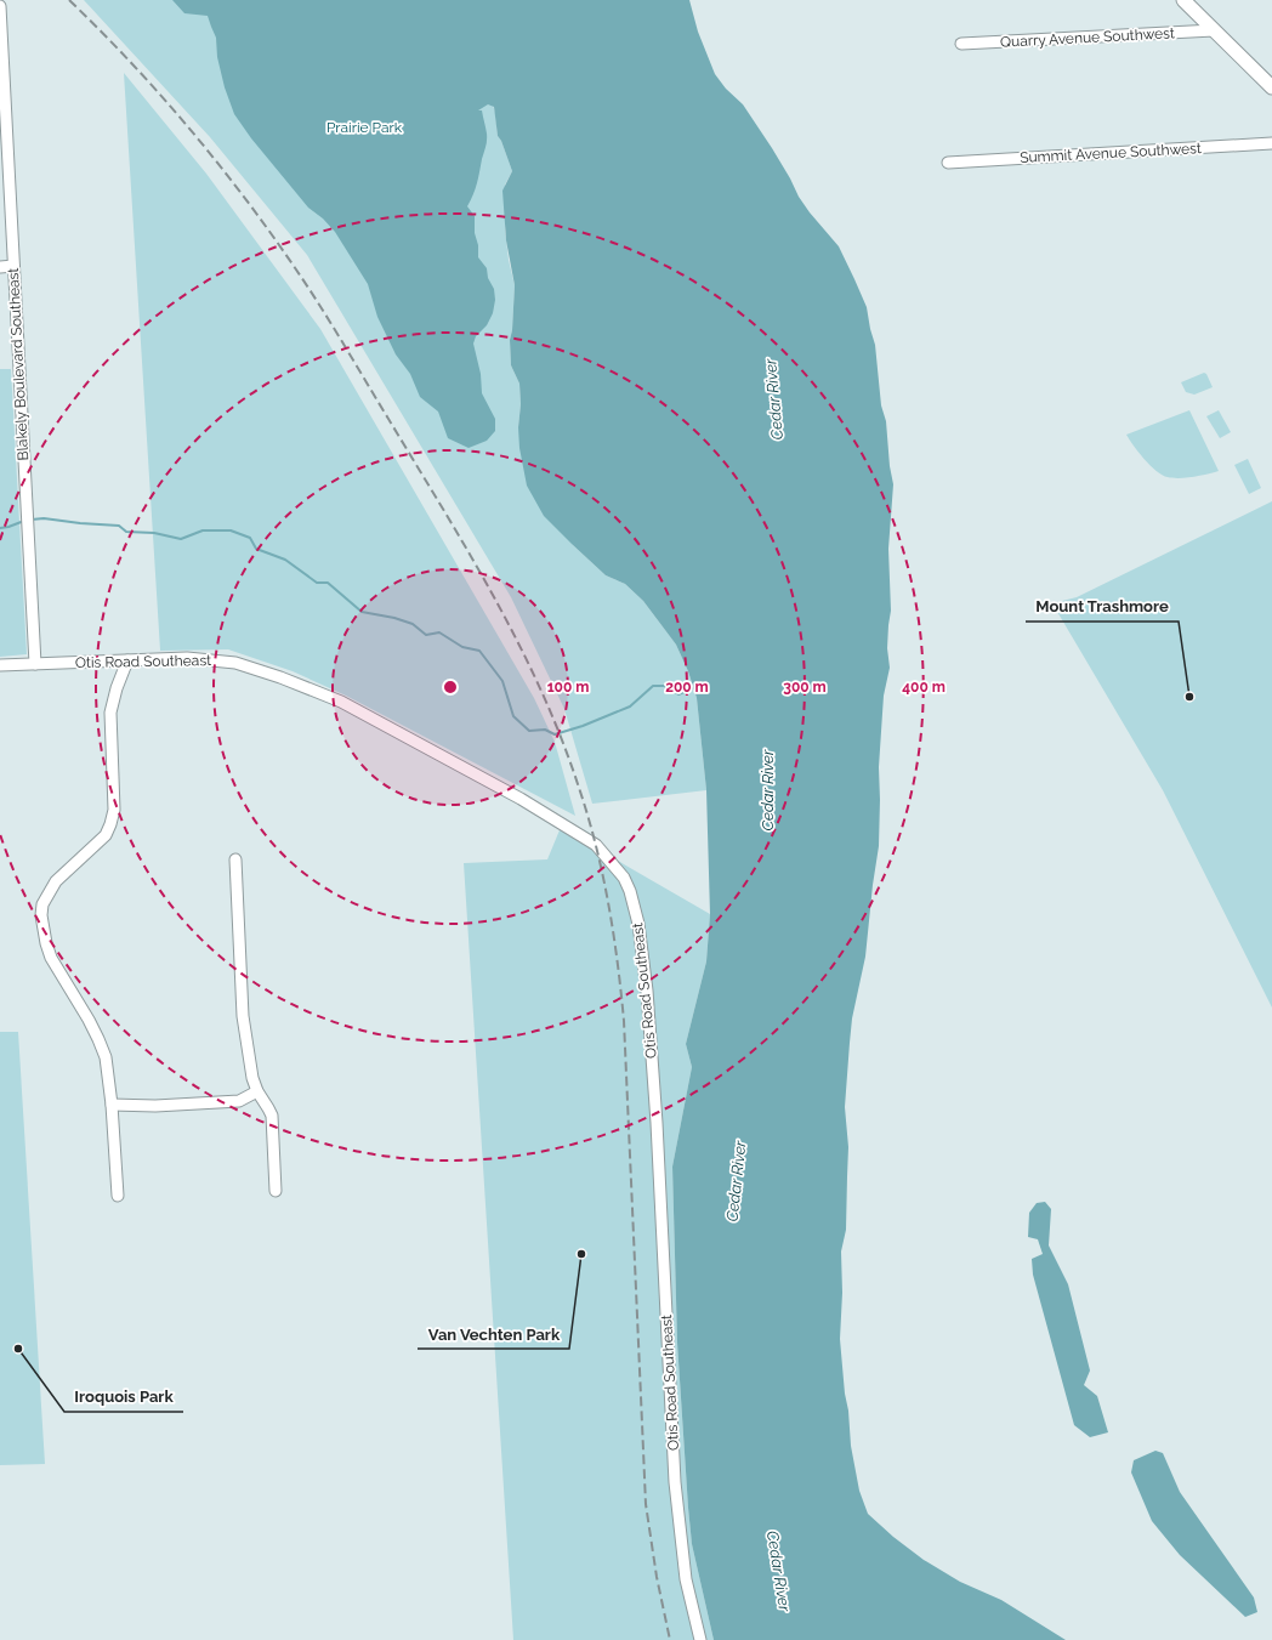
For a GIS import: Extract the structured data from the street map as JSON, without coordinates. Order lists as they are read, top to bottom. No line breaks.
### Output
{"streets":{"street":["Quarry Avenue Southwest","Summit Avenue Southwest","Blakely Boulevard Southeast","Otis Road Southeast"]},"crossings":[["Blakely Boulevard Southeast","Otis Road Southeast"]],"water":["Cedar River"],"parks":["Prairie Park"],"places":["Mount Trashmore","Van Vechten Park","Iroquois Park"],"rings":["100 m","200 m","300 m","400 m"]}
